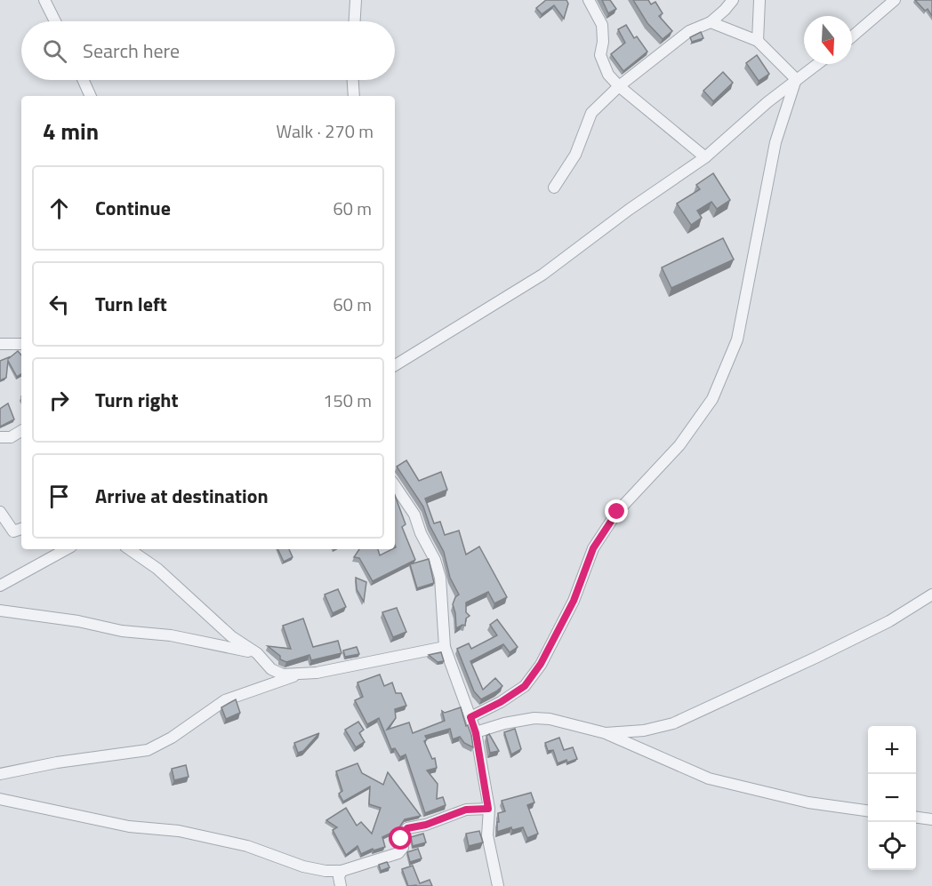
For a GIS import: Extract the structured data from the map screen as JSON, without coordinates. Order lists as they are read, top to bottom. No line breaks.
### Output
{"north":"bottom","page":{"search":"Search here","heading":["4 min","Walk · 270 m"],"list":[["Continue","60 m"],["Turn left","60 m"],["Turn right","150 m"],"Arrive at destination"],"map_buttons":["+","−"]}}
